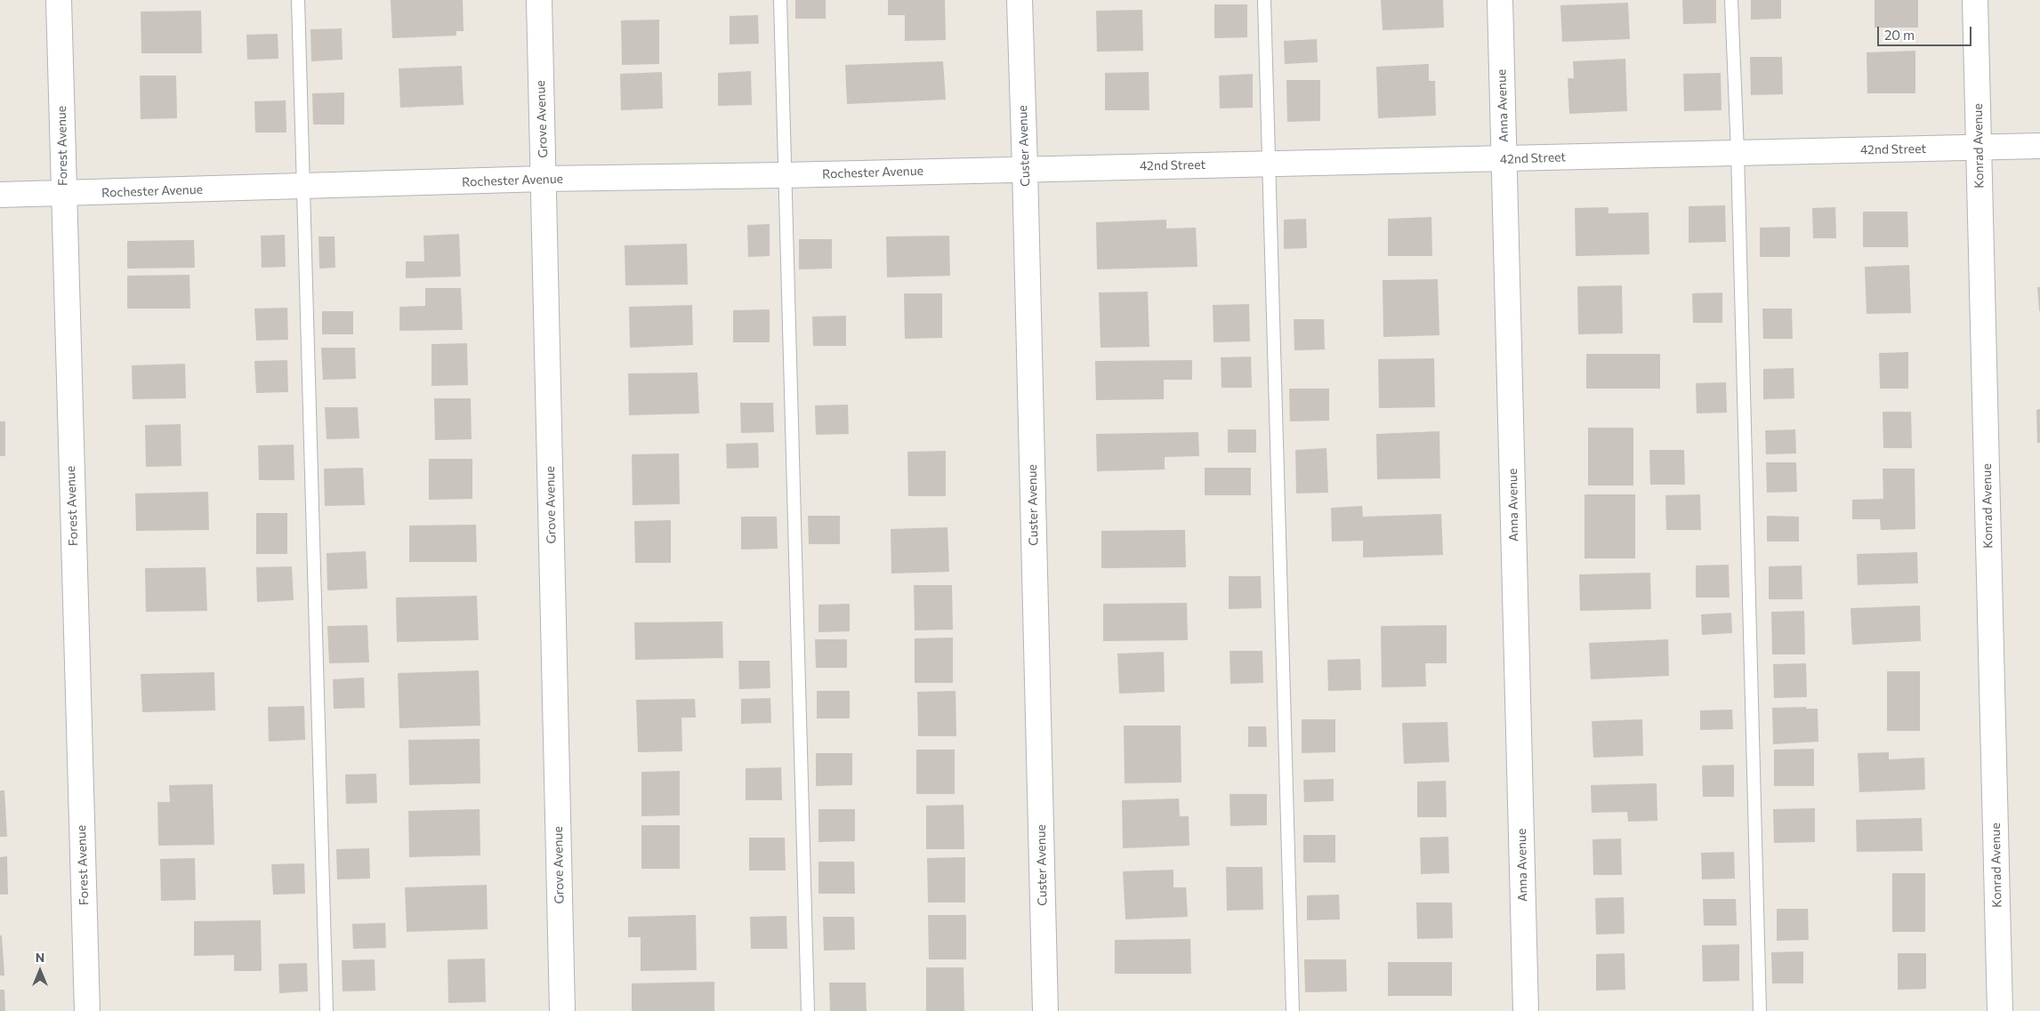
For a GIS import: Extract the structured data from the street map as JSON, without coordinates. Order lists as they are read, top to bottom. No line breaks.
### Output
{"streets":{"street":["Anna Avenue","Grove Avenue","Forest Avenue","Custer Avenue","Konrad Avenue","42nd Street","Rochester Avenue"]},"crossings":[["Anna Avenue","42nd Street"],["Grove Avenue","Rochester Avenue"],["Forest Avenue","Rochester Avenue"],["Custer Avenue","42nd Street"],["Custer Avenue","Rochester Avenue"],["Konrad Avenue","42nd Street"],["42nd Street","Rochester Avenue"]],"scale_bar":"20 m","north":"top"}
